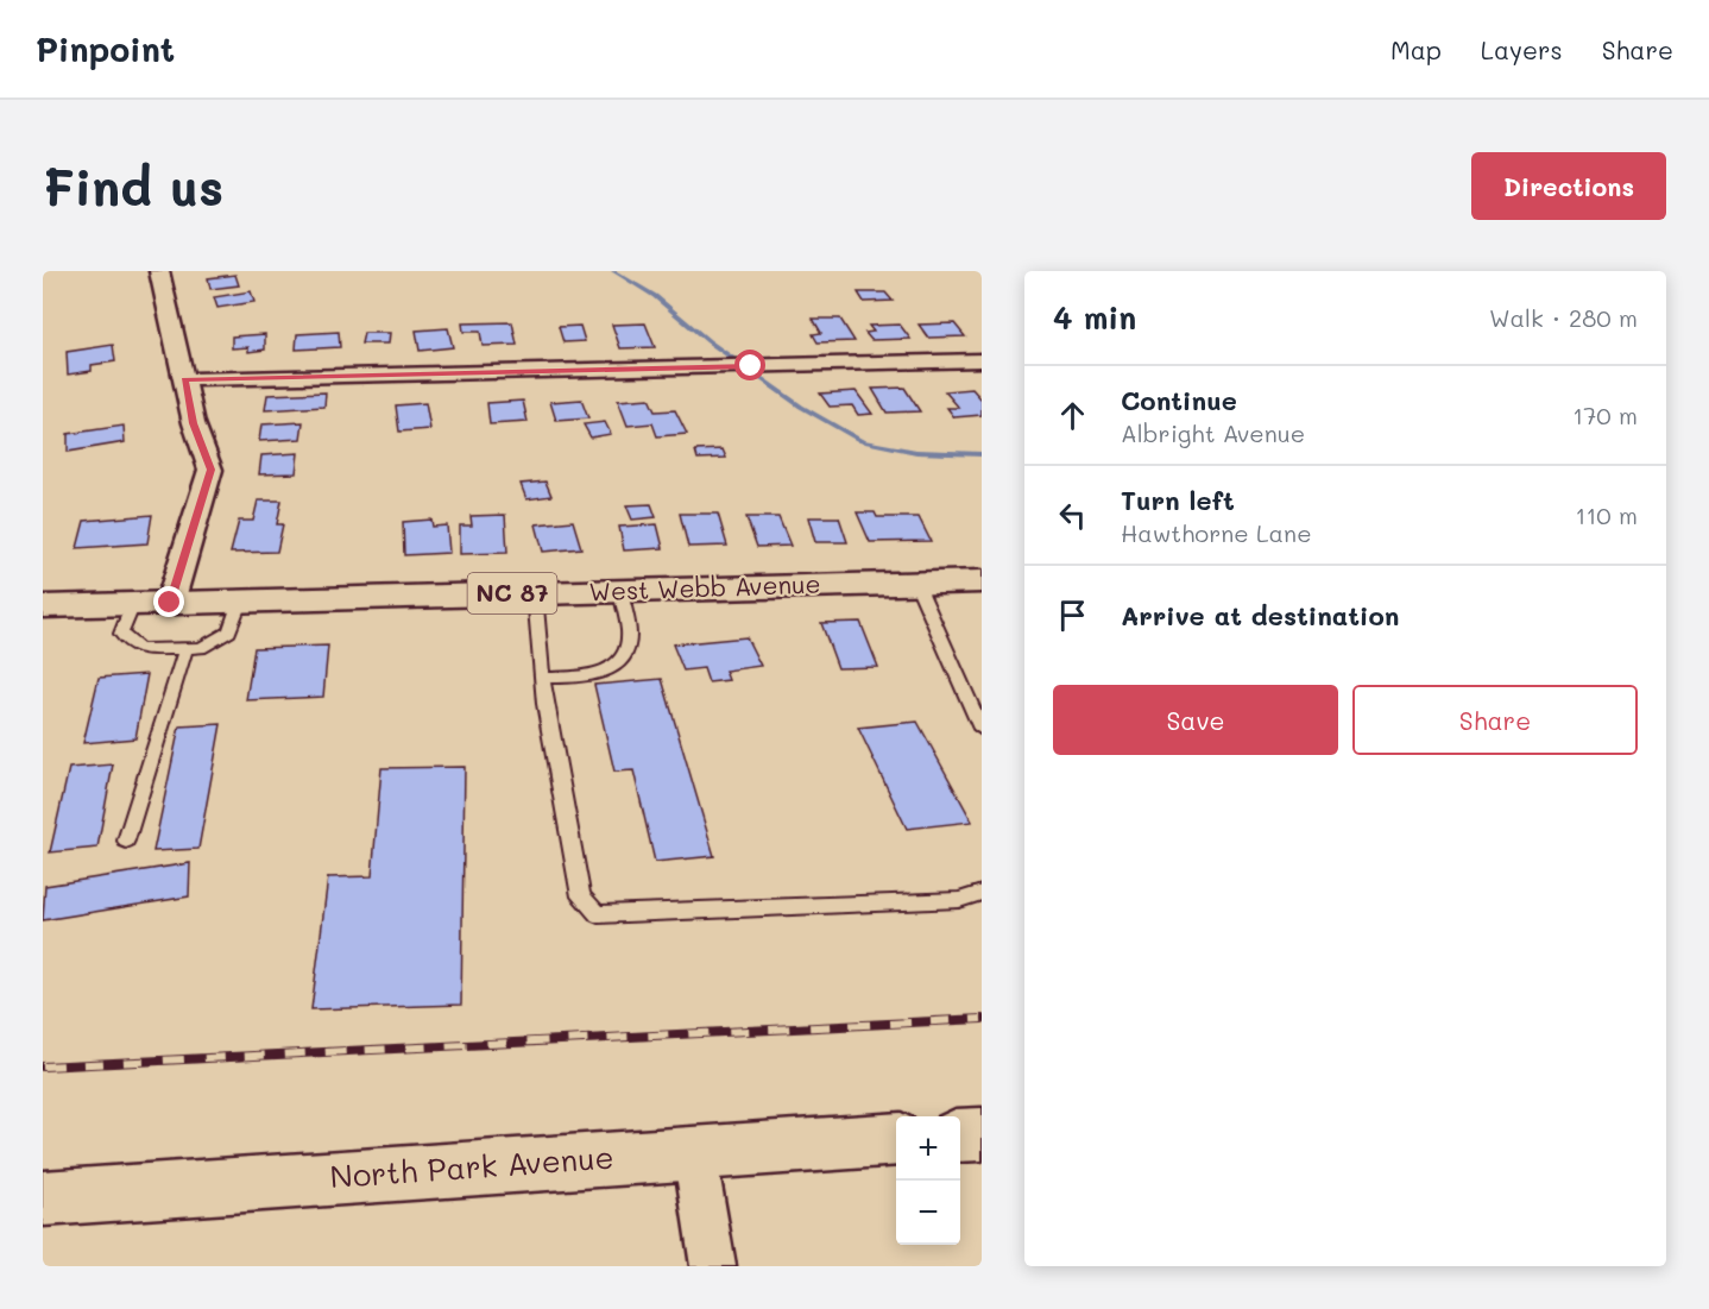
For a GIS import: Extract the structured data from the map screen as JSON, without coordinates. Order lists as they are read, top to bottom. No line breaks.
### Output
{"streets":{"main road":["West Webb Avenue","NC 87","North Park Avenue"]},"page":{"header":"Pinpoint","nav":["Map","Layers","Share"],"buttons":["Directions",["Save","Share"]],"title":"Find us","heading":["4 min","Walk · 280 m"],"list":[["Continue","Albright Avenue","170 m"],["Turn left","Hawthorne Lane","110 m"],"Arrive at destination"],"map_buttons":["+","−"]}}
